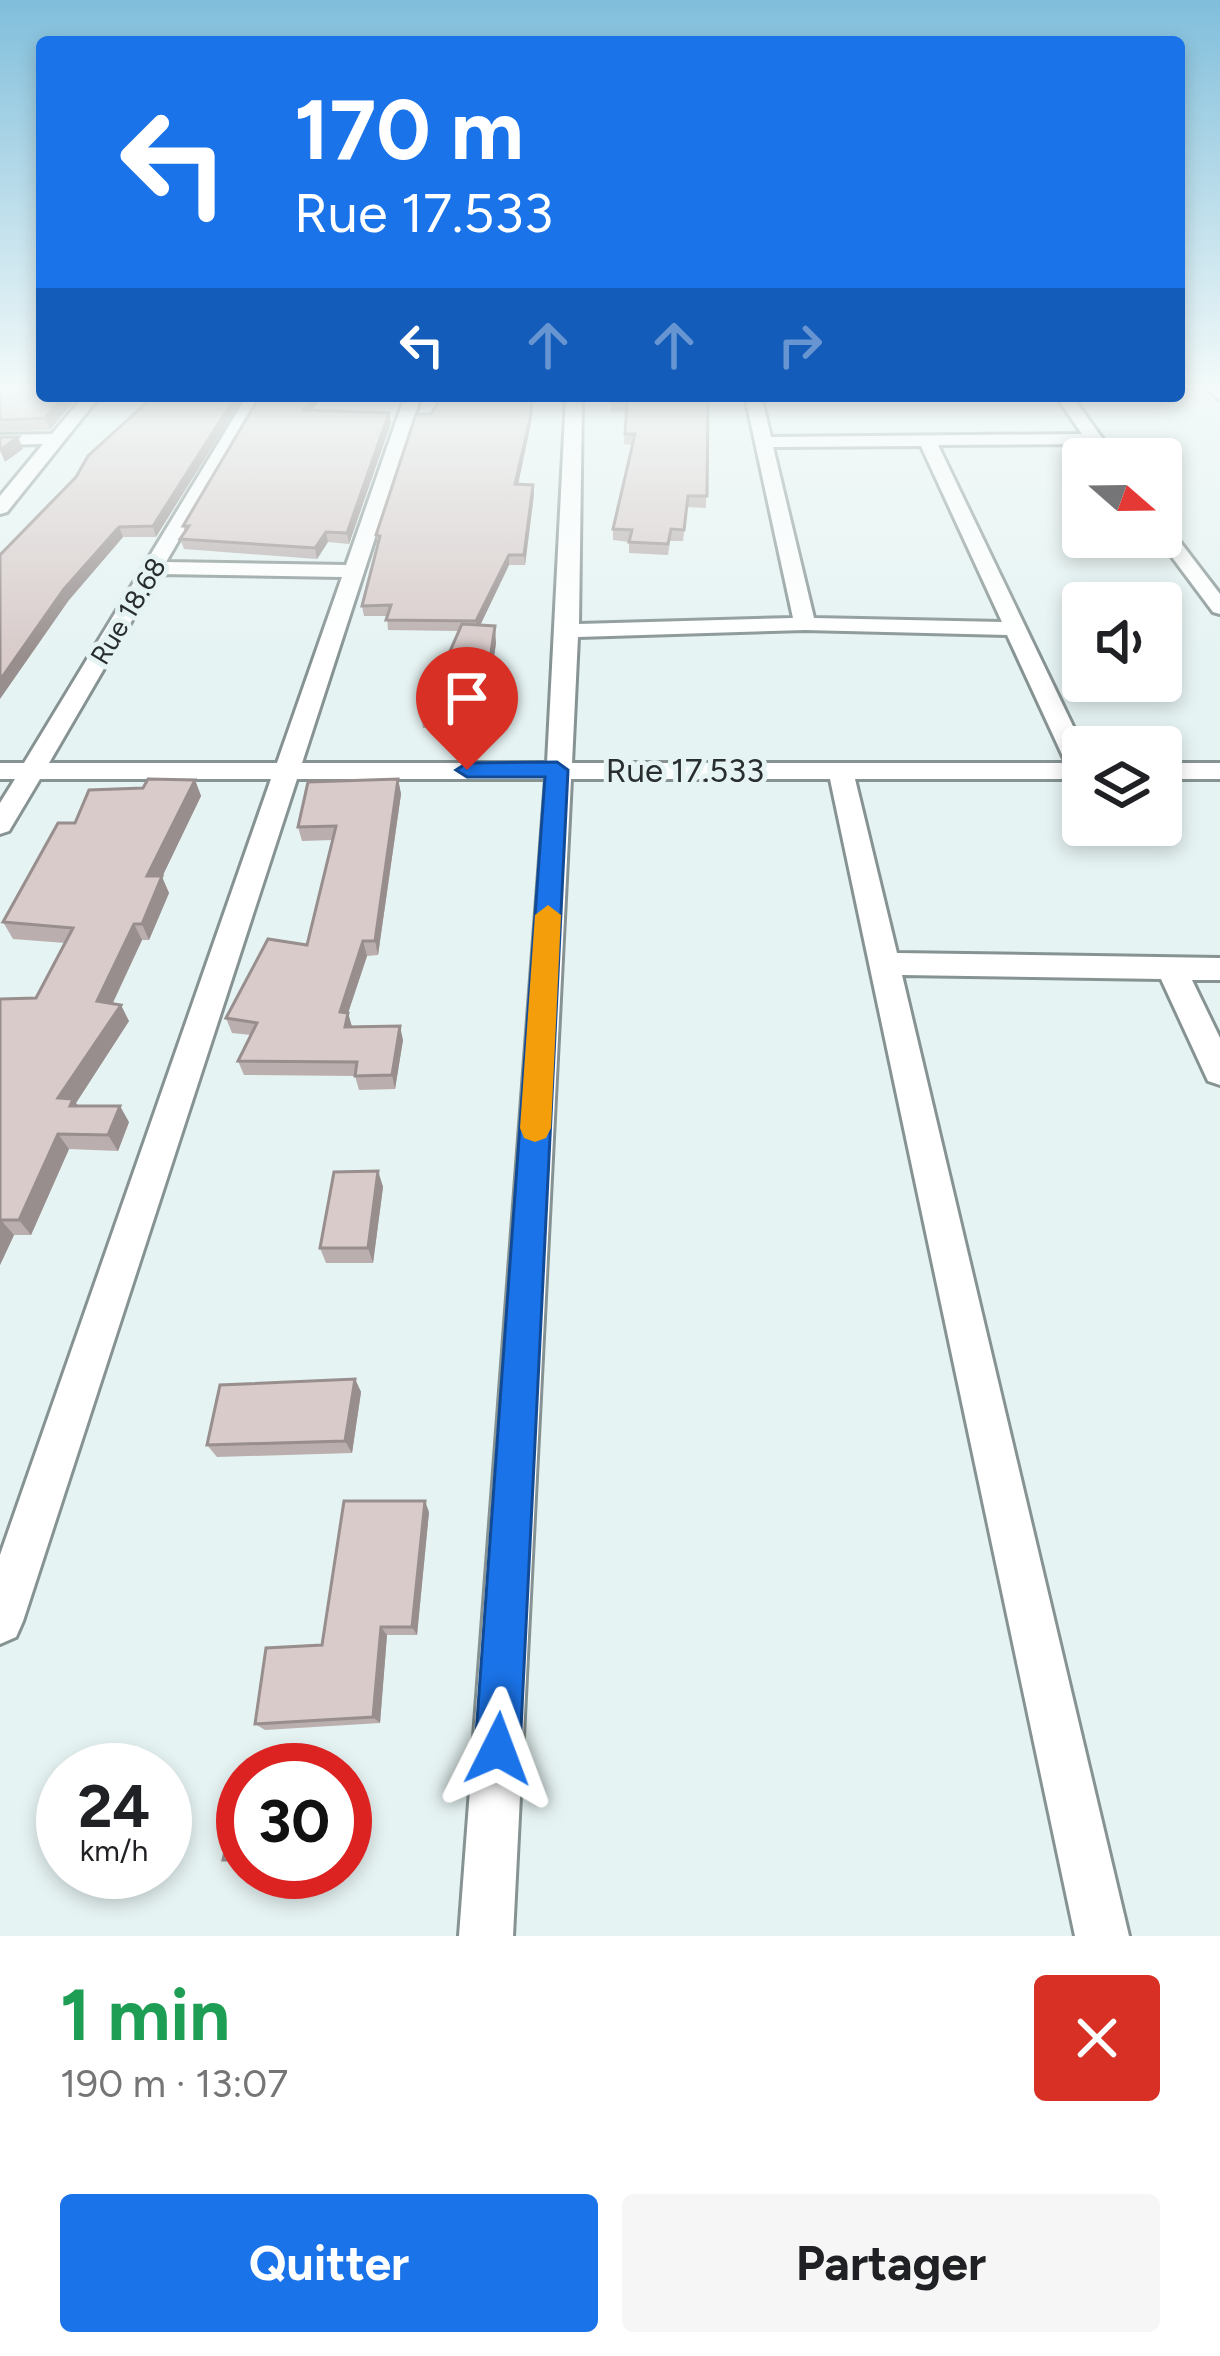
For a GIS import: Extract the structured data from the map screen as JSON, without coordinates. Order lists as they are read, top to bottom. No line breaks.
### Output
{"streets":{"street":["Rue 18.68","Rue 17.533"]},"crossings":[["Rue 18.68","Rue 17.533"]],"north":"right","page":{"turn":["170 m","Rue 17.533"],"speed":"24 km/h","limit":"30","heading":["1 min","190 m · 13:07"],"buttons":["Quitter","Partager"]}}
